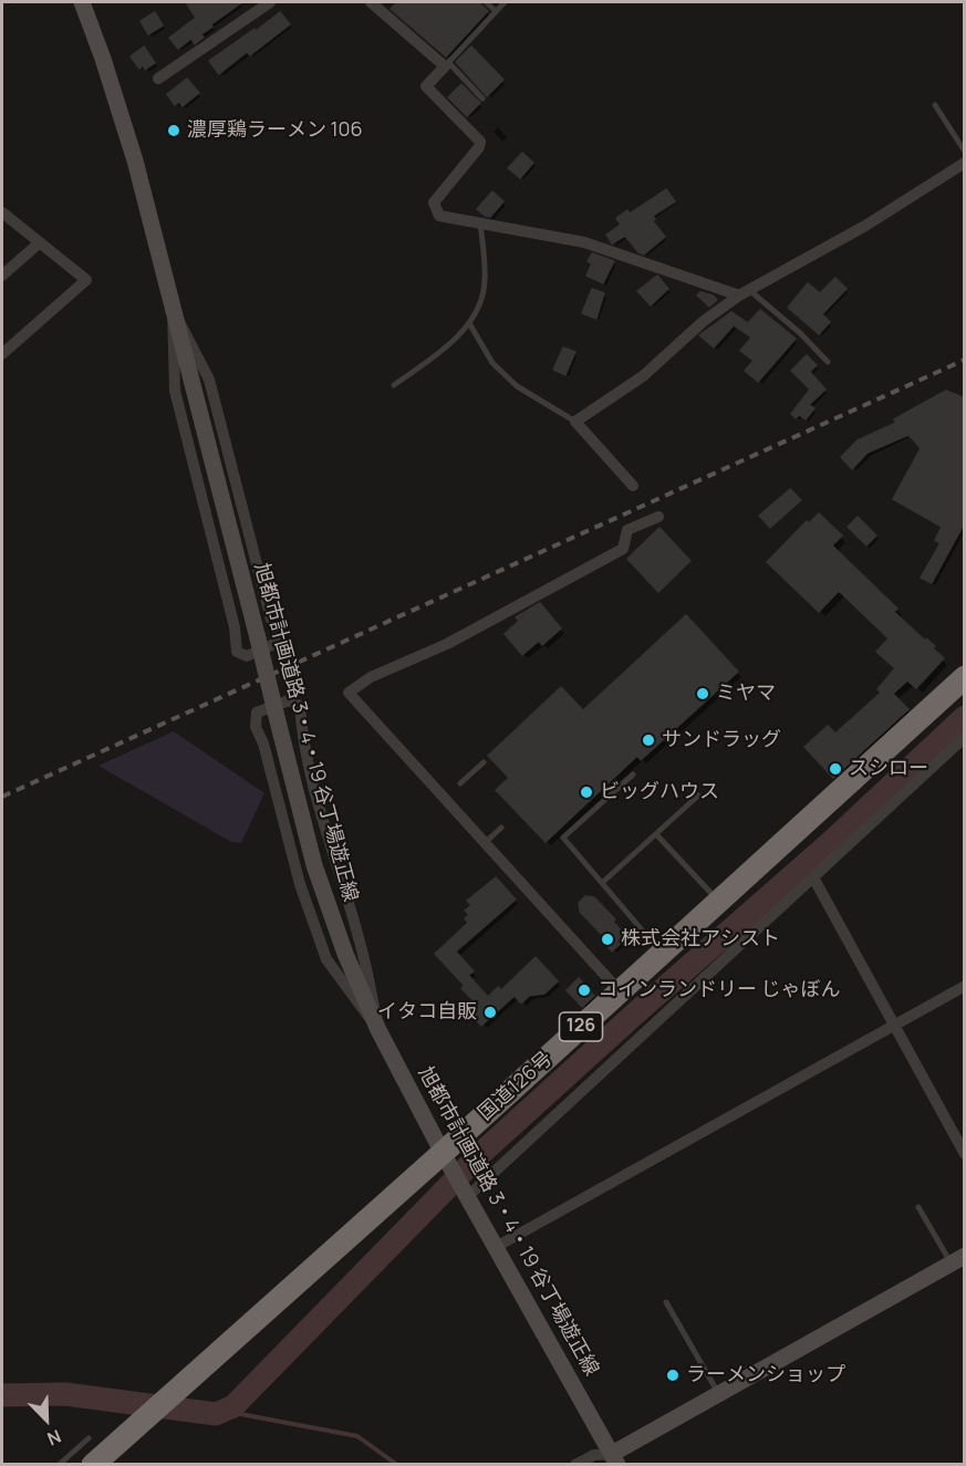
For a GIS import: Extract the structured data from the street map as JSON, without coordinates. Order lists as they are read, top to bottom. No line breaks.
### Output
{"streets":{"highway":["126","国道126号"],"street":["旭都市計画道路 3・4・19 谷丁場遊正線"]},"crossings":[["旭都市計画道路 3・4・19 谷丁場遊正線","国道126号"]],"places":["濃厚鶏ラーメン 106","ミヤマ","サンドラッグ","スシロー","ビッグハウス","株式会社アシスト","コインランドリー じゃぼん","イタコ自販","ラーメンショップ"],"north":"bottom right"}
